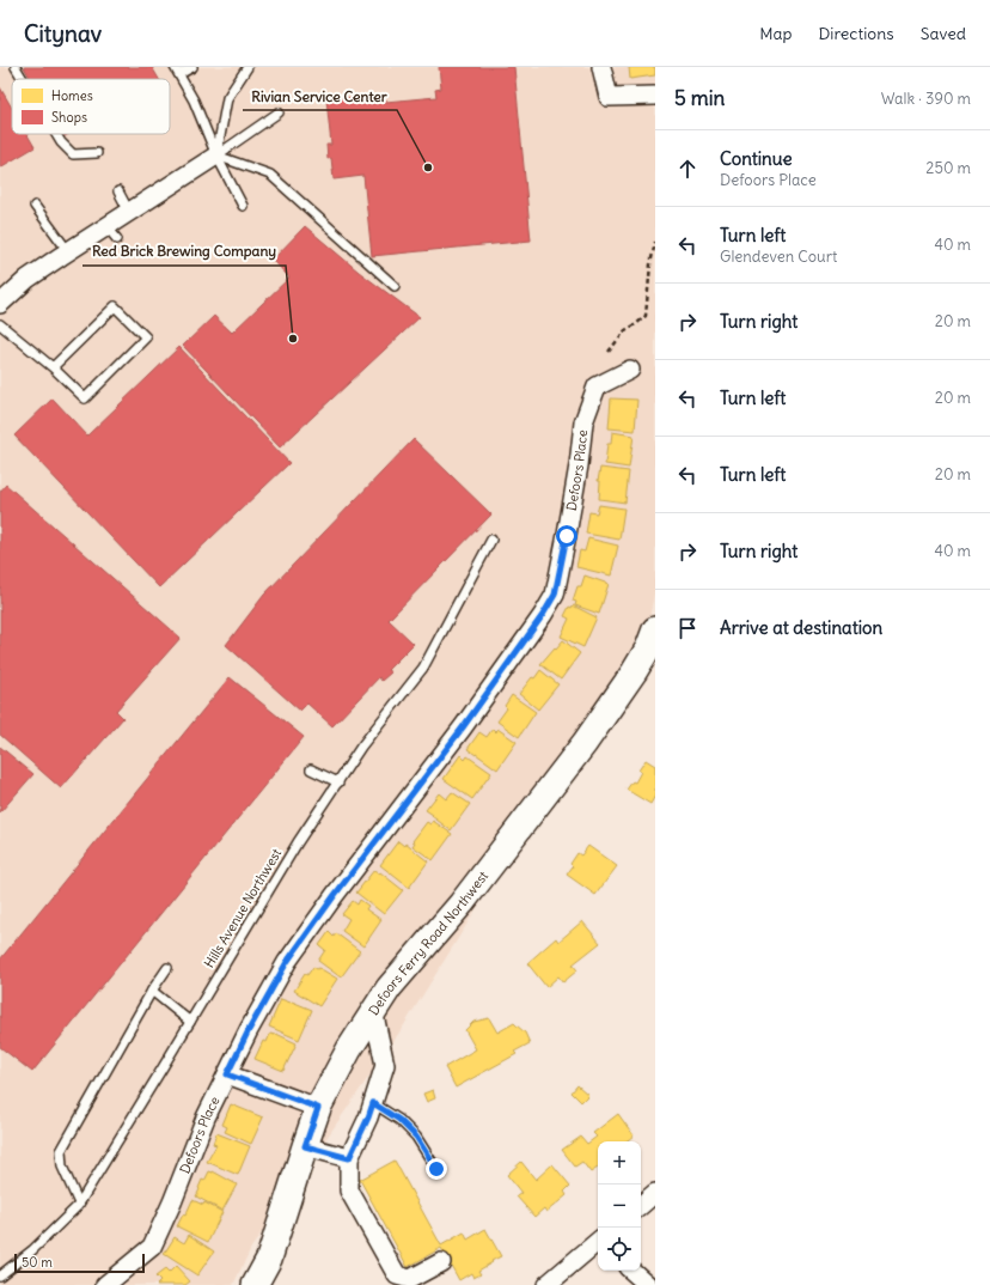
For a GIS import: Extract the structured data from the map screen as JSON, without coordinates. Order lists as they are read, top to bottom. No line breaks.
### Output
{"streets":{"street":["Defoors Place","Defoors Ferry Road Northwest"],"lane":["Hills Avenue Northwest"]},"places":["Rivian Service Center","Red Brick Brewing Company"],"legend":["Homes","Shops"],"scale_bar":"50 m","page":{"header":"Citynav","nav":["Map","Directions","Saved"],"heading":["5 min","Walk · 390 m"],"list":[["Continue","Defoors Place","250 m"],["Turn left","Glendeven Court","40 m"],["Turn right","20 m"],["Turn left","20 m"],["Turn left","20 m"],["Turn right","40 m"],"Arrive at destination"],"map_buttons":["+","−"],"scale":"50 m"}}
